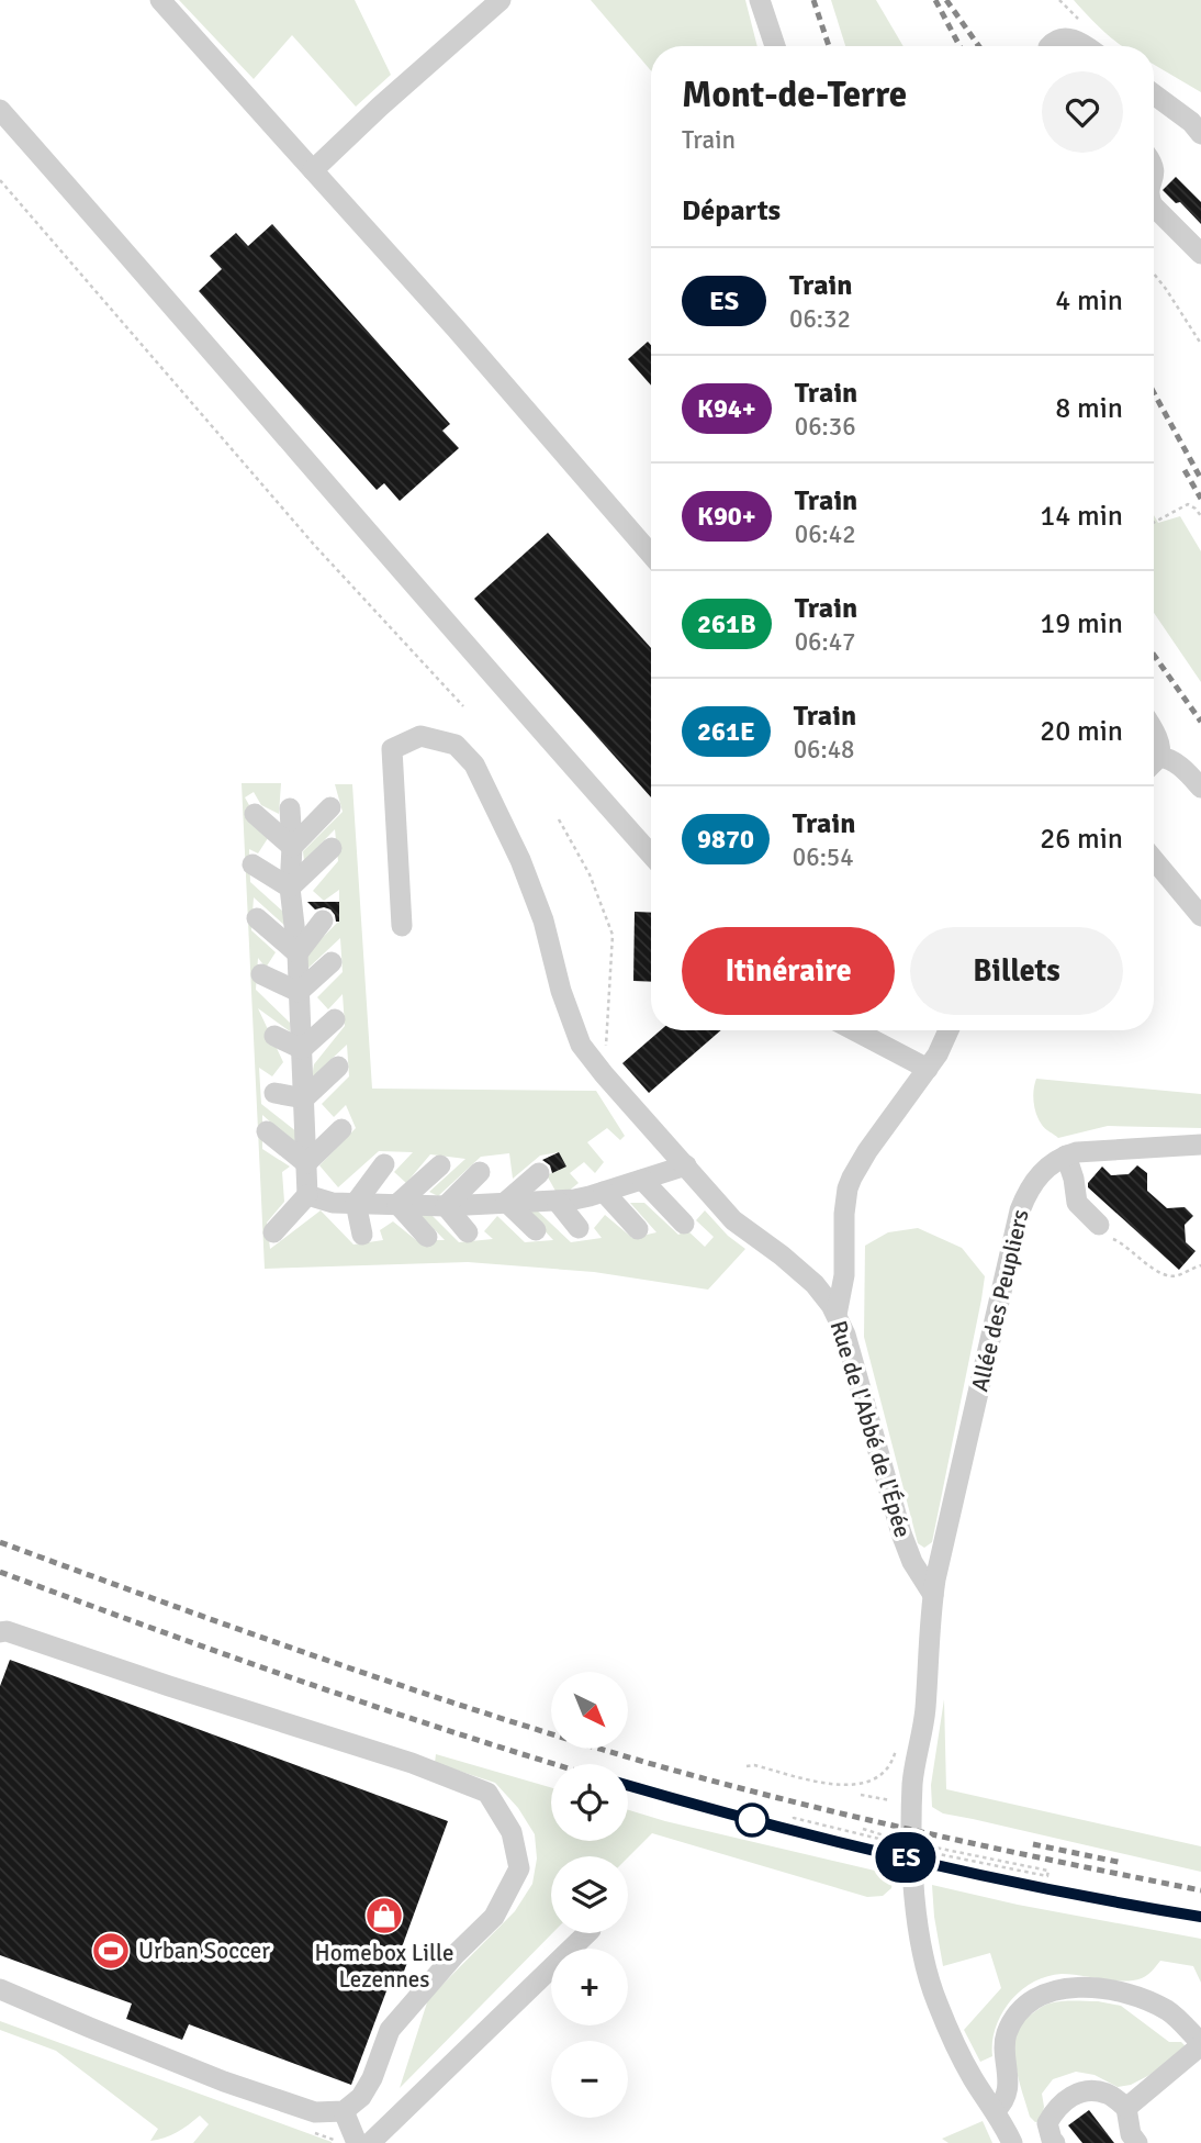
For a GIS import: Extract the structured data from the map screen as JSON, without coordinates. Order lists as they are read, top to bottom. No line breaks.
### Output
{"streets":{"street":["Allée des Peupliers","Rue de l'Abbé de l'Épée"]},"crossings":[["Allée des Peupliers","Rue de l'Abbé de l'Épée"]],"places":{"shop":["Homebox Lille Lezennes"],"sports":["Urban Soccer"]},"north":"bottom right","page":{"on_map":"ES","heading":[["Mont-de-Terre","Train"],"Départs"],"list":[{"mark":"ES","name":"Train","note":"06:32","value":"4 min"},{"mark":"K94+","name":"Train","note":"06:36","value":"8 min"},{"mark":"K90+","name":"Train","note":"06:42","value":"14 min"},{"mark":"261B","name":"Train","note":"06:47","value":"19 min"},{"mark":"261E","name":"Train","note":"06:48","value":"20 min"},{"mark":"9870","name":"Train","note":"06:54","value":"26 min"}],"buttons":["Itinéraire","Billets"],"map_buttons":["+","−"]}}
